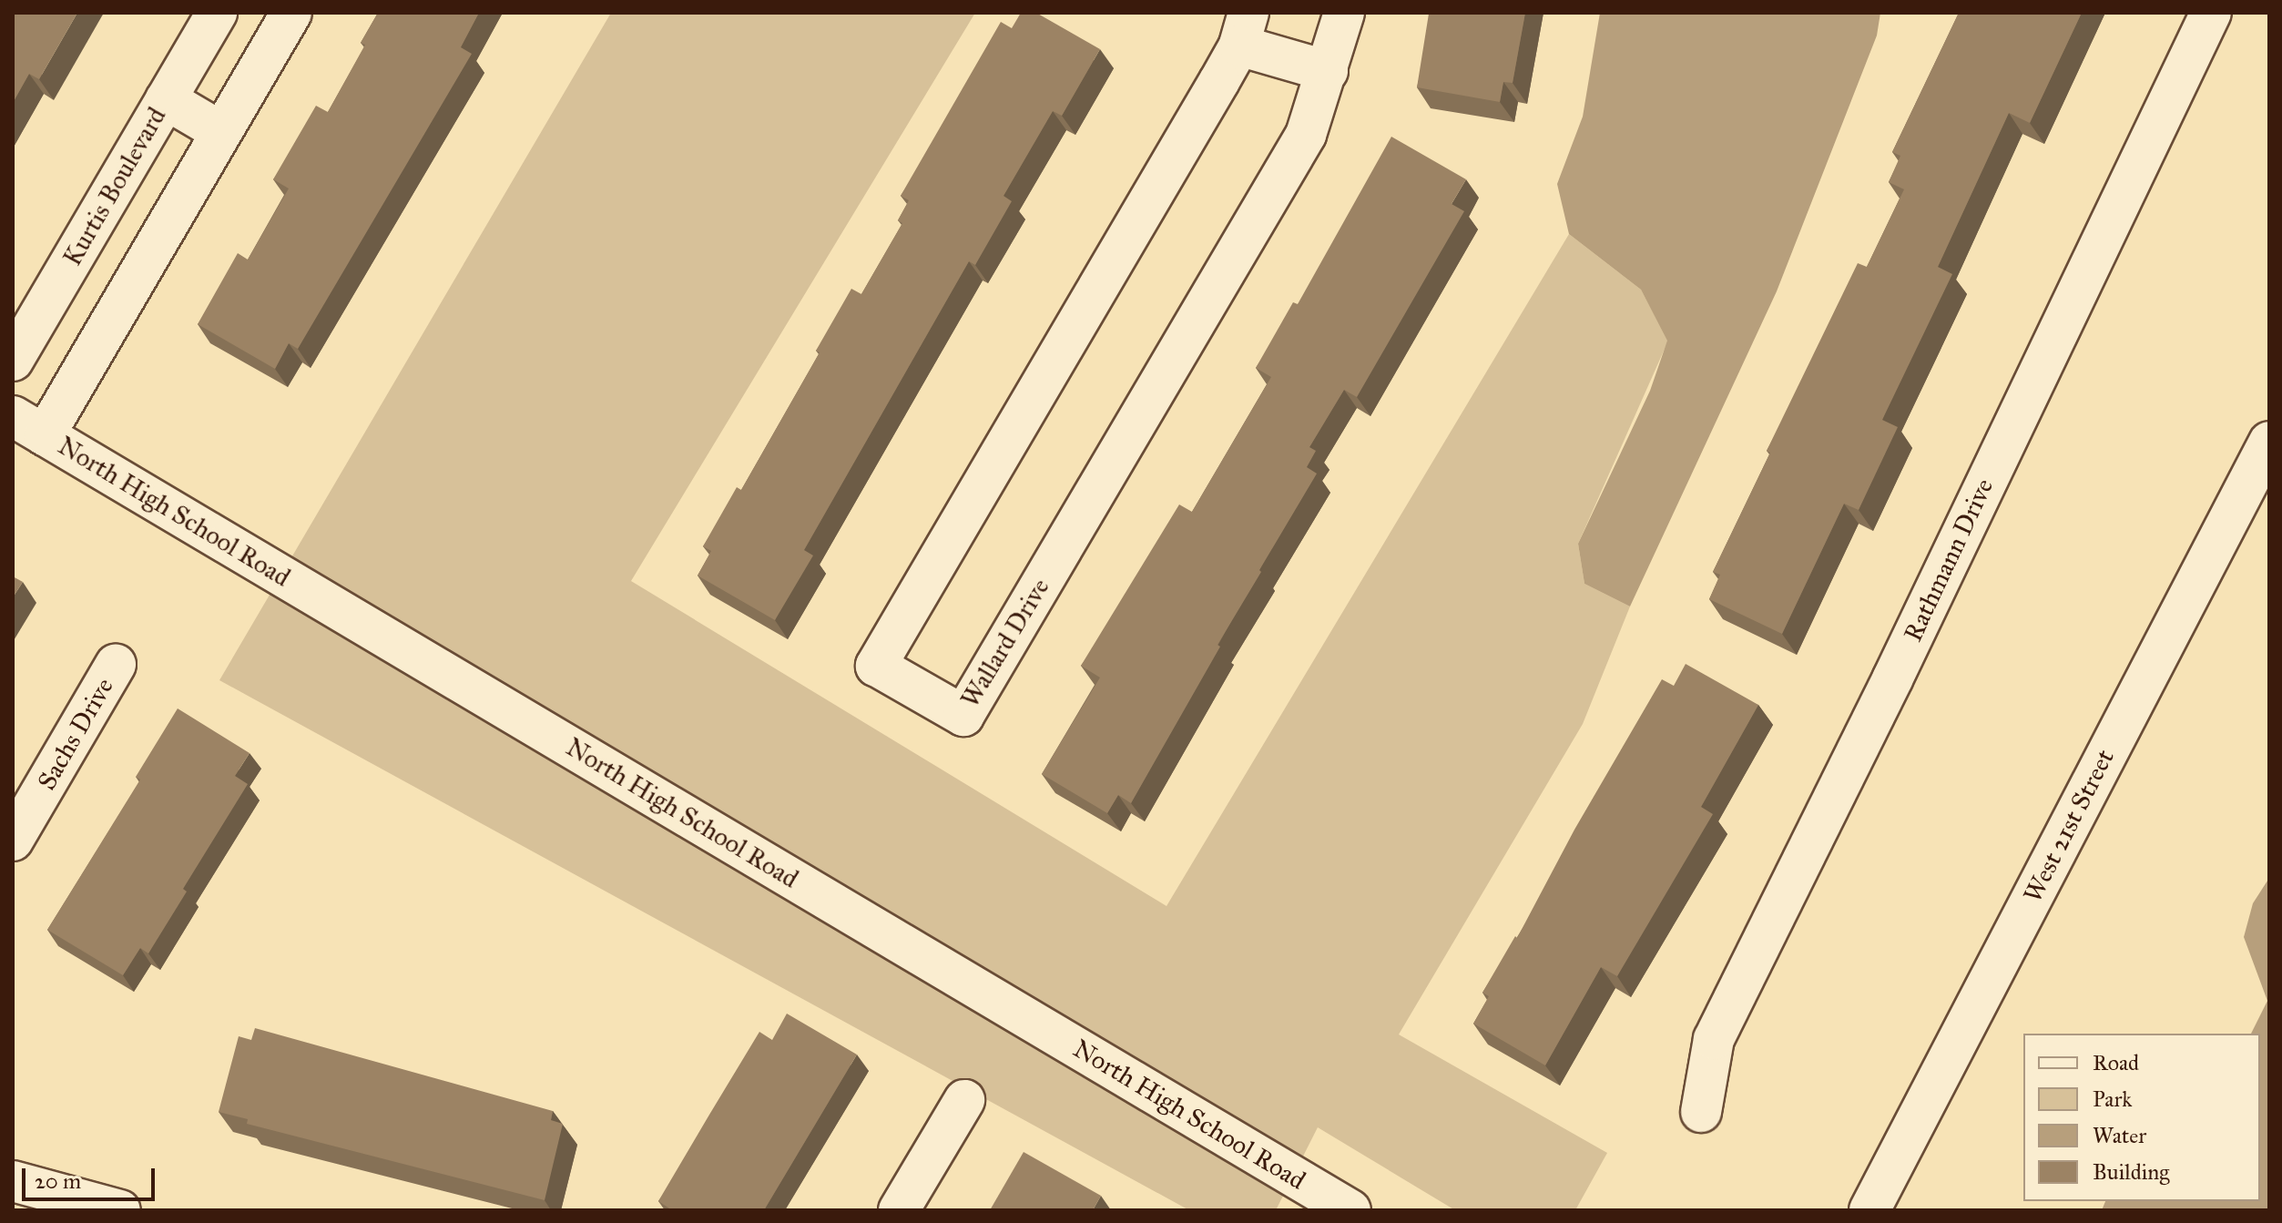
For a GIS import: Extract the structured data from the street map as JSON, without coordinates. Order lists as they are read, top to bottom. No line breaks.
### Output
{"streets":{"street":["Kurtis Boulevard","North High School Road","Rathmann Drive","Wallard Drive","Sachs Drive","West 21st Street"]},"legend":["Road","Park","Water","Building"],"scale_bar":"20 m"}
